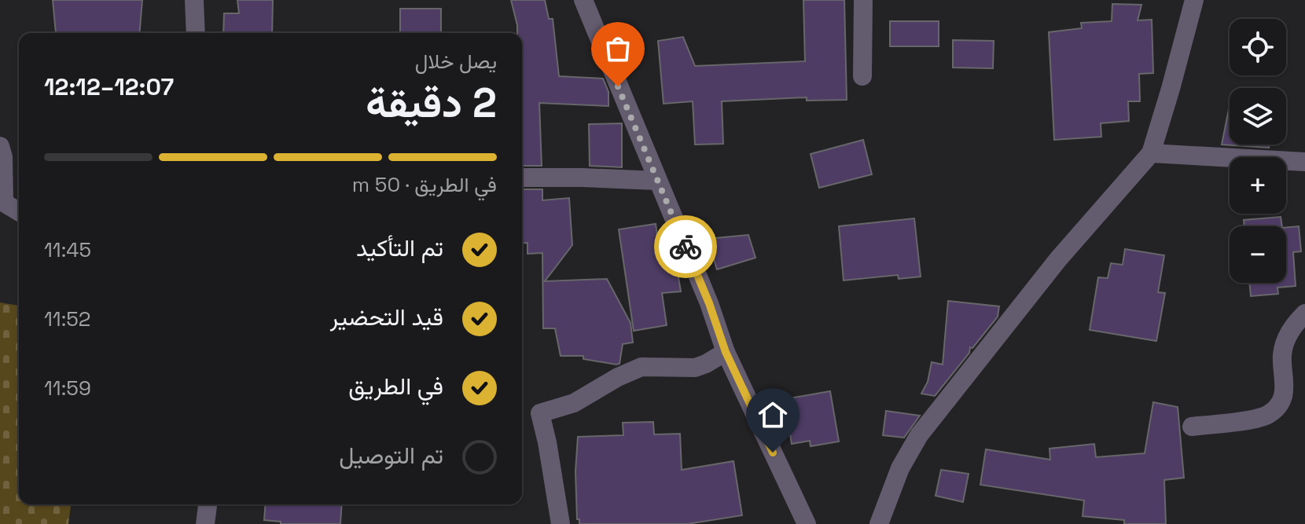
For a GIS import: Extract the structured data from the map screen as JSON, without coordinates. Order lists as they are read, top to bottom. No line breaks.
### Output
{"page":{"map_buttons":["+","−"],"heading":["2 دقيقة","يصل خلال","12:07–12:12"],"bar":"في الطريق · 50 m","list":[["تم التأكيد","11:45"],["قيد التحضير","11:52"],["في الطريق","11:59"],"تم التوصيل"]}}
